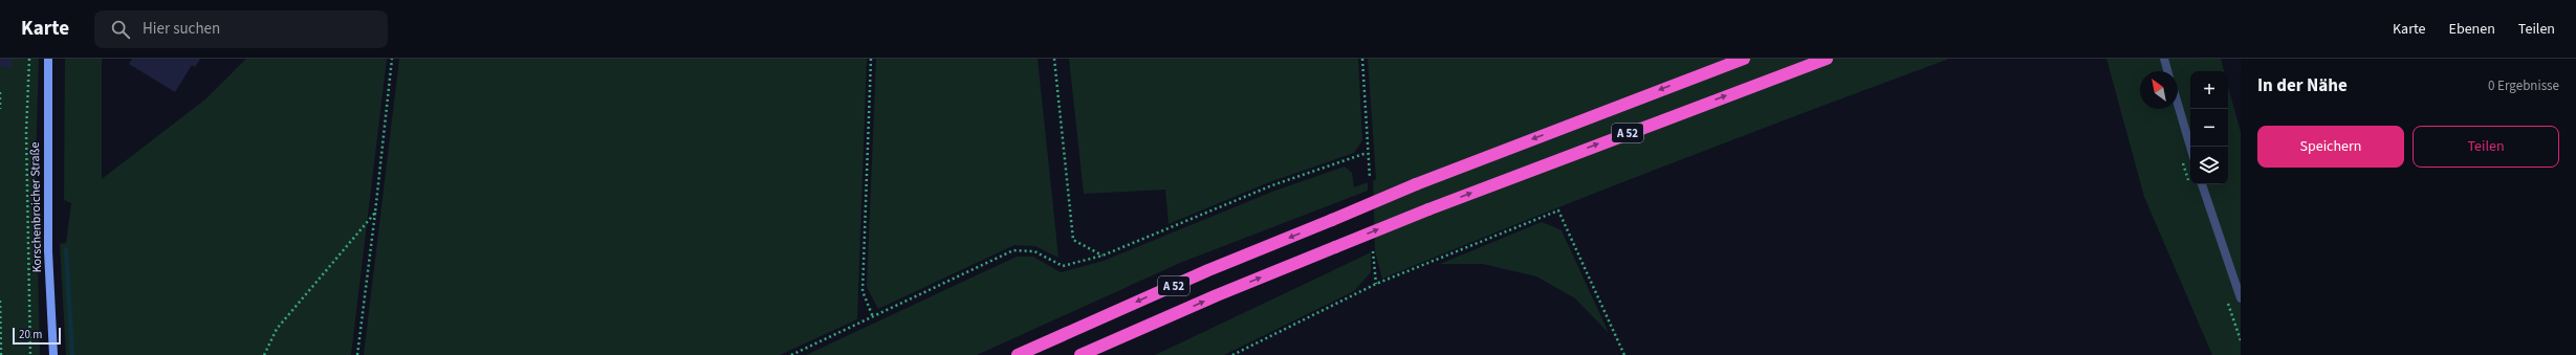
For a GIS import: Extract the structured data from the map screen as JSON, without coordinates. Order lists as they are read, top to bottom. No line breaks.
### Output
{"streets":{"highway":["A 52"],"main road":["Korschenbroicher Straße"]},"scale_bar":"20 m","north":"top left","page":{"header":"Karte","search":"Hier suchen","nav":["Karte","Ebenen","Teilen"],"heading":["In der Nähe","0 Ergebnisse"],"map_buttons":["+","−"],"buttons":["Speichern","Teilen"],"scale":"20 m"}}
